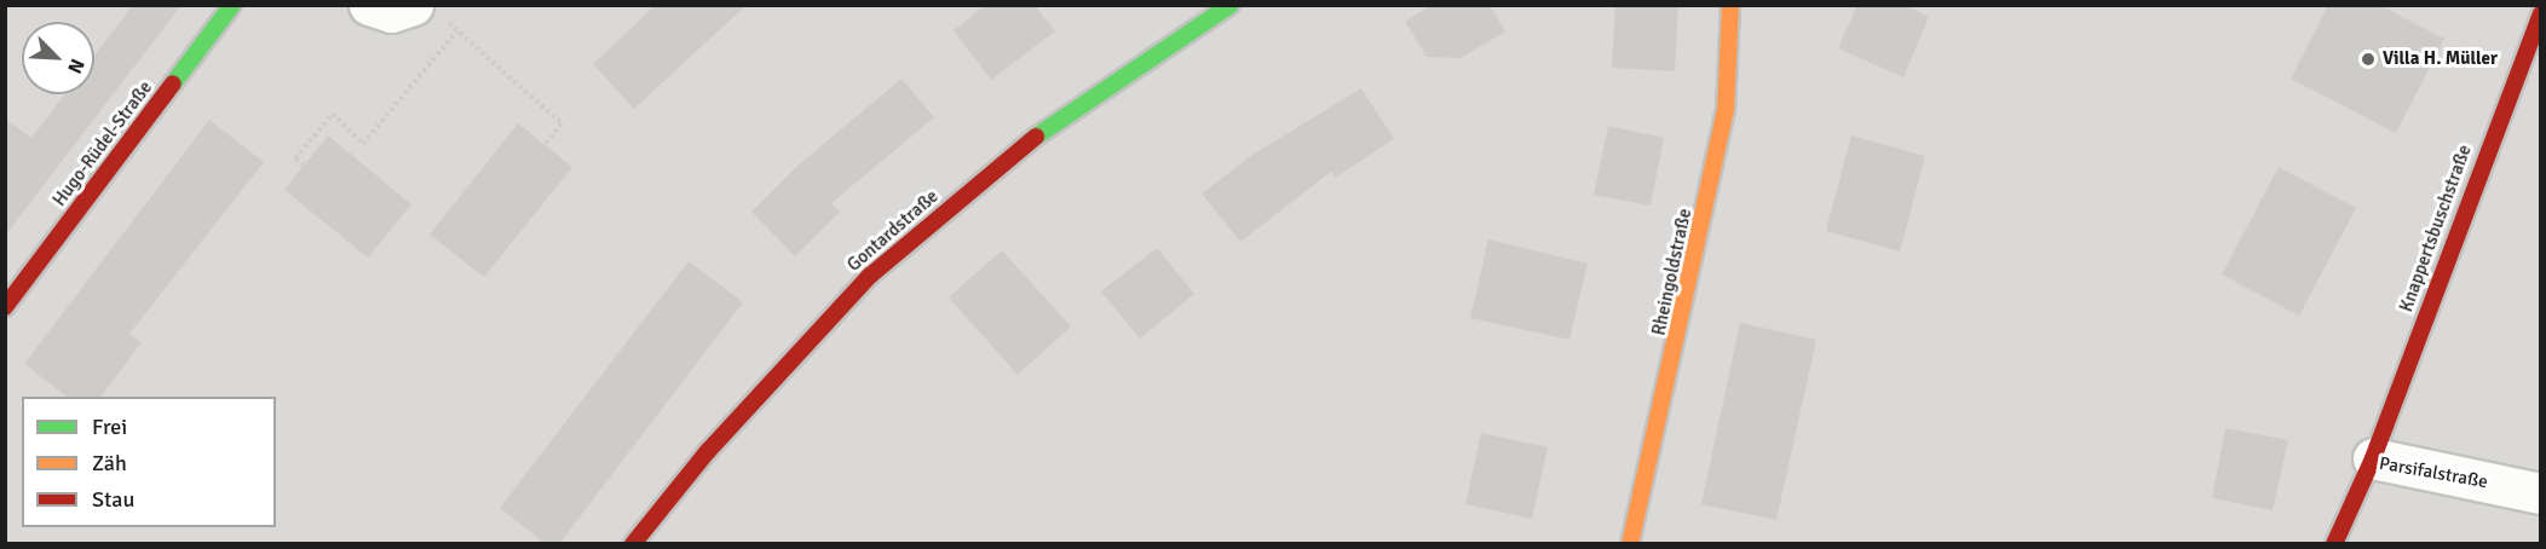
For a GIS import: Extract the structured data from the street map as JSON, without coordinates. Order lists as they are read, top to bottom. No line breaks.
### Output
{"streets":{"street":["Hugo-Rüdel-Straße","Knappertsbuschstraße","Gontardstraße","Rheingoldstraße","Parsifalstraße"]},"crossings":[["Knappertsbuschstraße","Parsifalstraße"]],"places":["Villa H. Müller"],"legend":["Frei","Zäh","Stau"],"north":"bottom right"}
